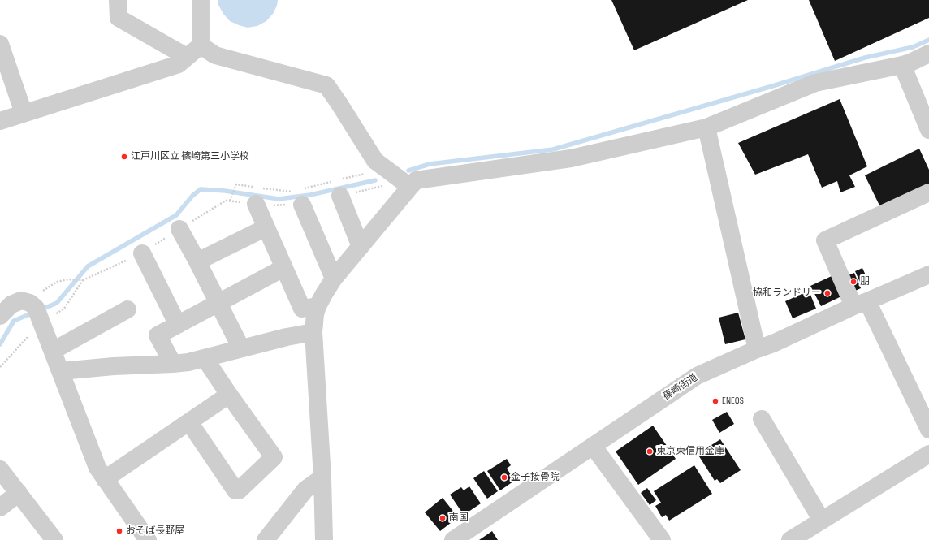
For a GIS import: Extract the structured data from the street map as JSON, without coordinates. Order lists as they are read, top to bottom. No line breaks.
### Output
{"streets":{"street":["篠崎街道"]},"places":["江戸川区立 篠崎第三小学校","朋","協和ランドリー","ENEOS","東京東信用金庫","金子接骨院","南国","おそば長野屋"]}
